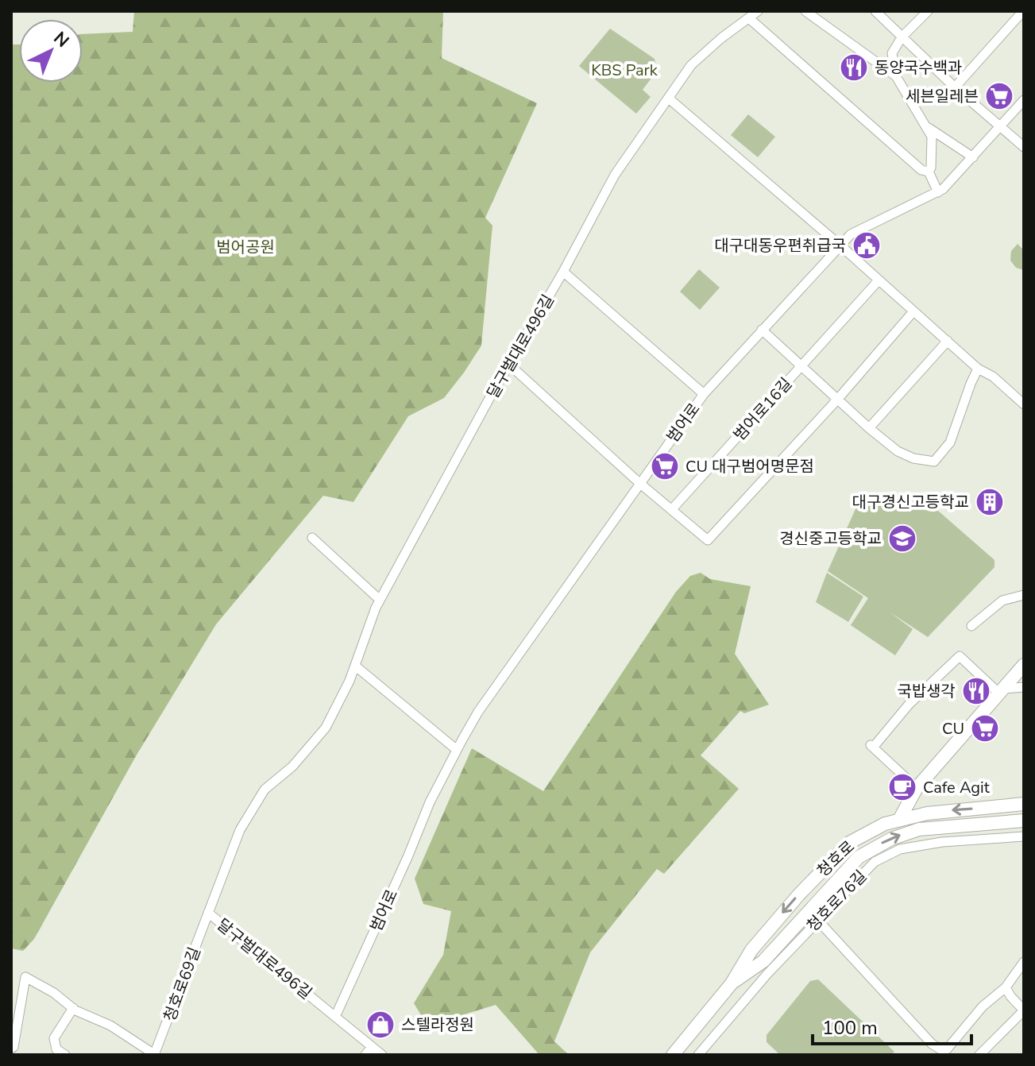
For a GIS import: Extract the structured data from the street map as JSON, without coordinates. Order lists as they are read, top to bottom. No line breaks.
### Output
{"streets":{"main road":["청호로"],"street":["달구벌대로496길","범어로16길","범어로","청호로76길","청호로69길"]},"crossings":[["달구벌대로496길","범어로"],["달구벌대로496길","청호로69길"],["범어로16길","범어로"]],"parks":["KBS Park","범어공원"],"places":{"restaurant":["동양국수백과","국밥생각"],"supermarket":["세븐일레븐","CU 대구범어명문점","CU"],"public building":["대구대동우편취급국"],"building":["대구경신고등학교"],"school or university":["경신중고등학교"],"cafe":["Cafe Agit"],"shop":["스텔라정원"]},"scale_bar":"100 m","north":"top right"}
